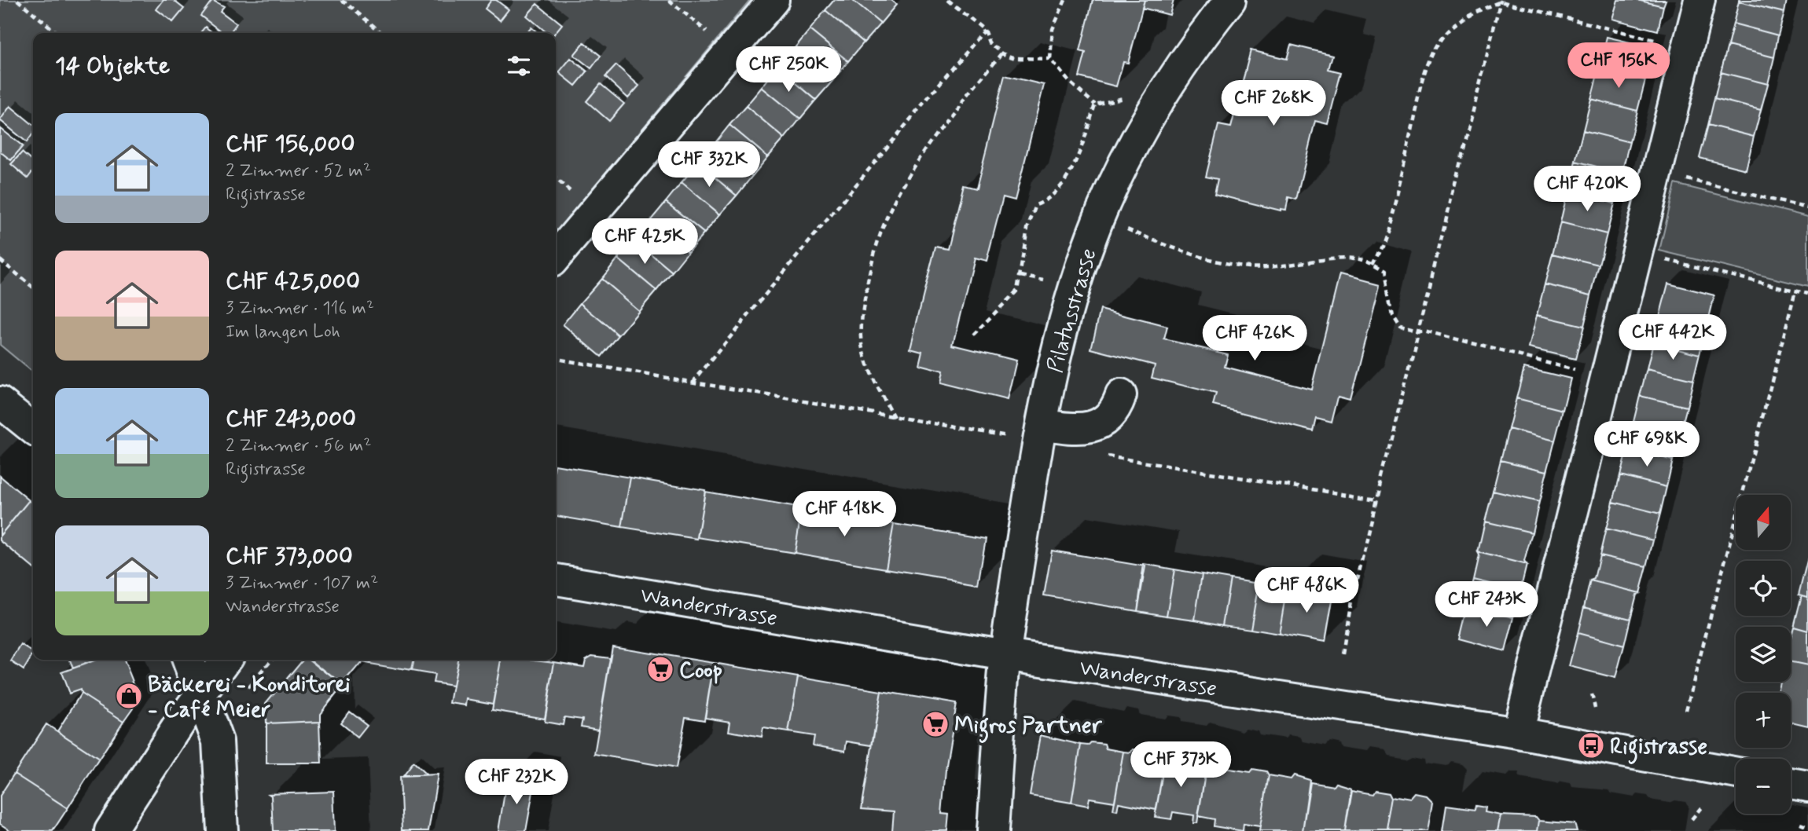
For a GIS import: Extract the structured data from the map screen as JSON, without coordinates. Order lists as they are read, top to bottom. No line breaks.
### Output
{"streets":{"street":["Pilatusstrasse","Wanderstrasse"]},"crossings":[["Pilatusstrasse","Wanderstrasse"]],"places":{"supermarket":["Coop","Migros Partner"],"shop":["Bäckerei - Konditorei - Café Meier"],"bus stop":["Rigistrasse"]},"north":"top","page":{"heading":"14 Objekte","price":["CHF 156K","CHF 250K","CHF 268K","CHF 332K","CHF 420K","CHF 425K","CHF 442K","CHF 426K","CHF 698K","CHF 418K","CHF 486K","CHF 243K","CHF 373K","CHF 232K"],"list":[{"name":"CHF 156,000","note":"2 Zimmer · 52 m² · Rigistrasse"},{"name":"CHF 425,000","note":"3 Zimmer · 116 m² · Im langen Loh"},{"name":"CHF 243,000","note":"2 Zimmer · 56 m² · Rigistrasse"},{"name":"CHF 373,000","note":"3 Zimmer · 107 m² · Wanderstrasse"}],"map_buttons":["+","−"]}}
